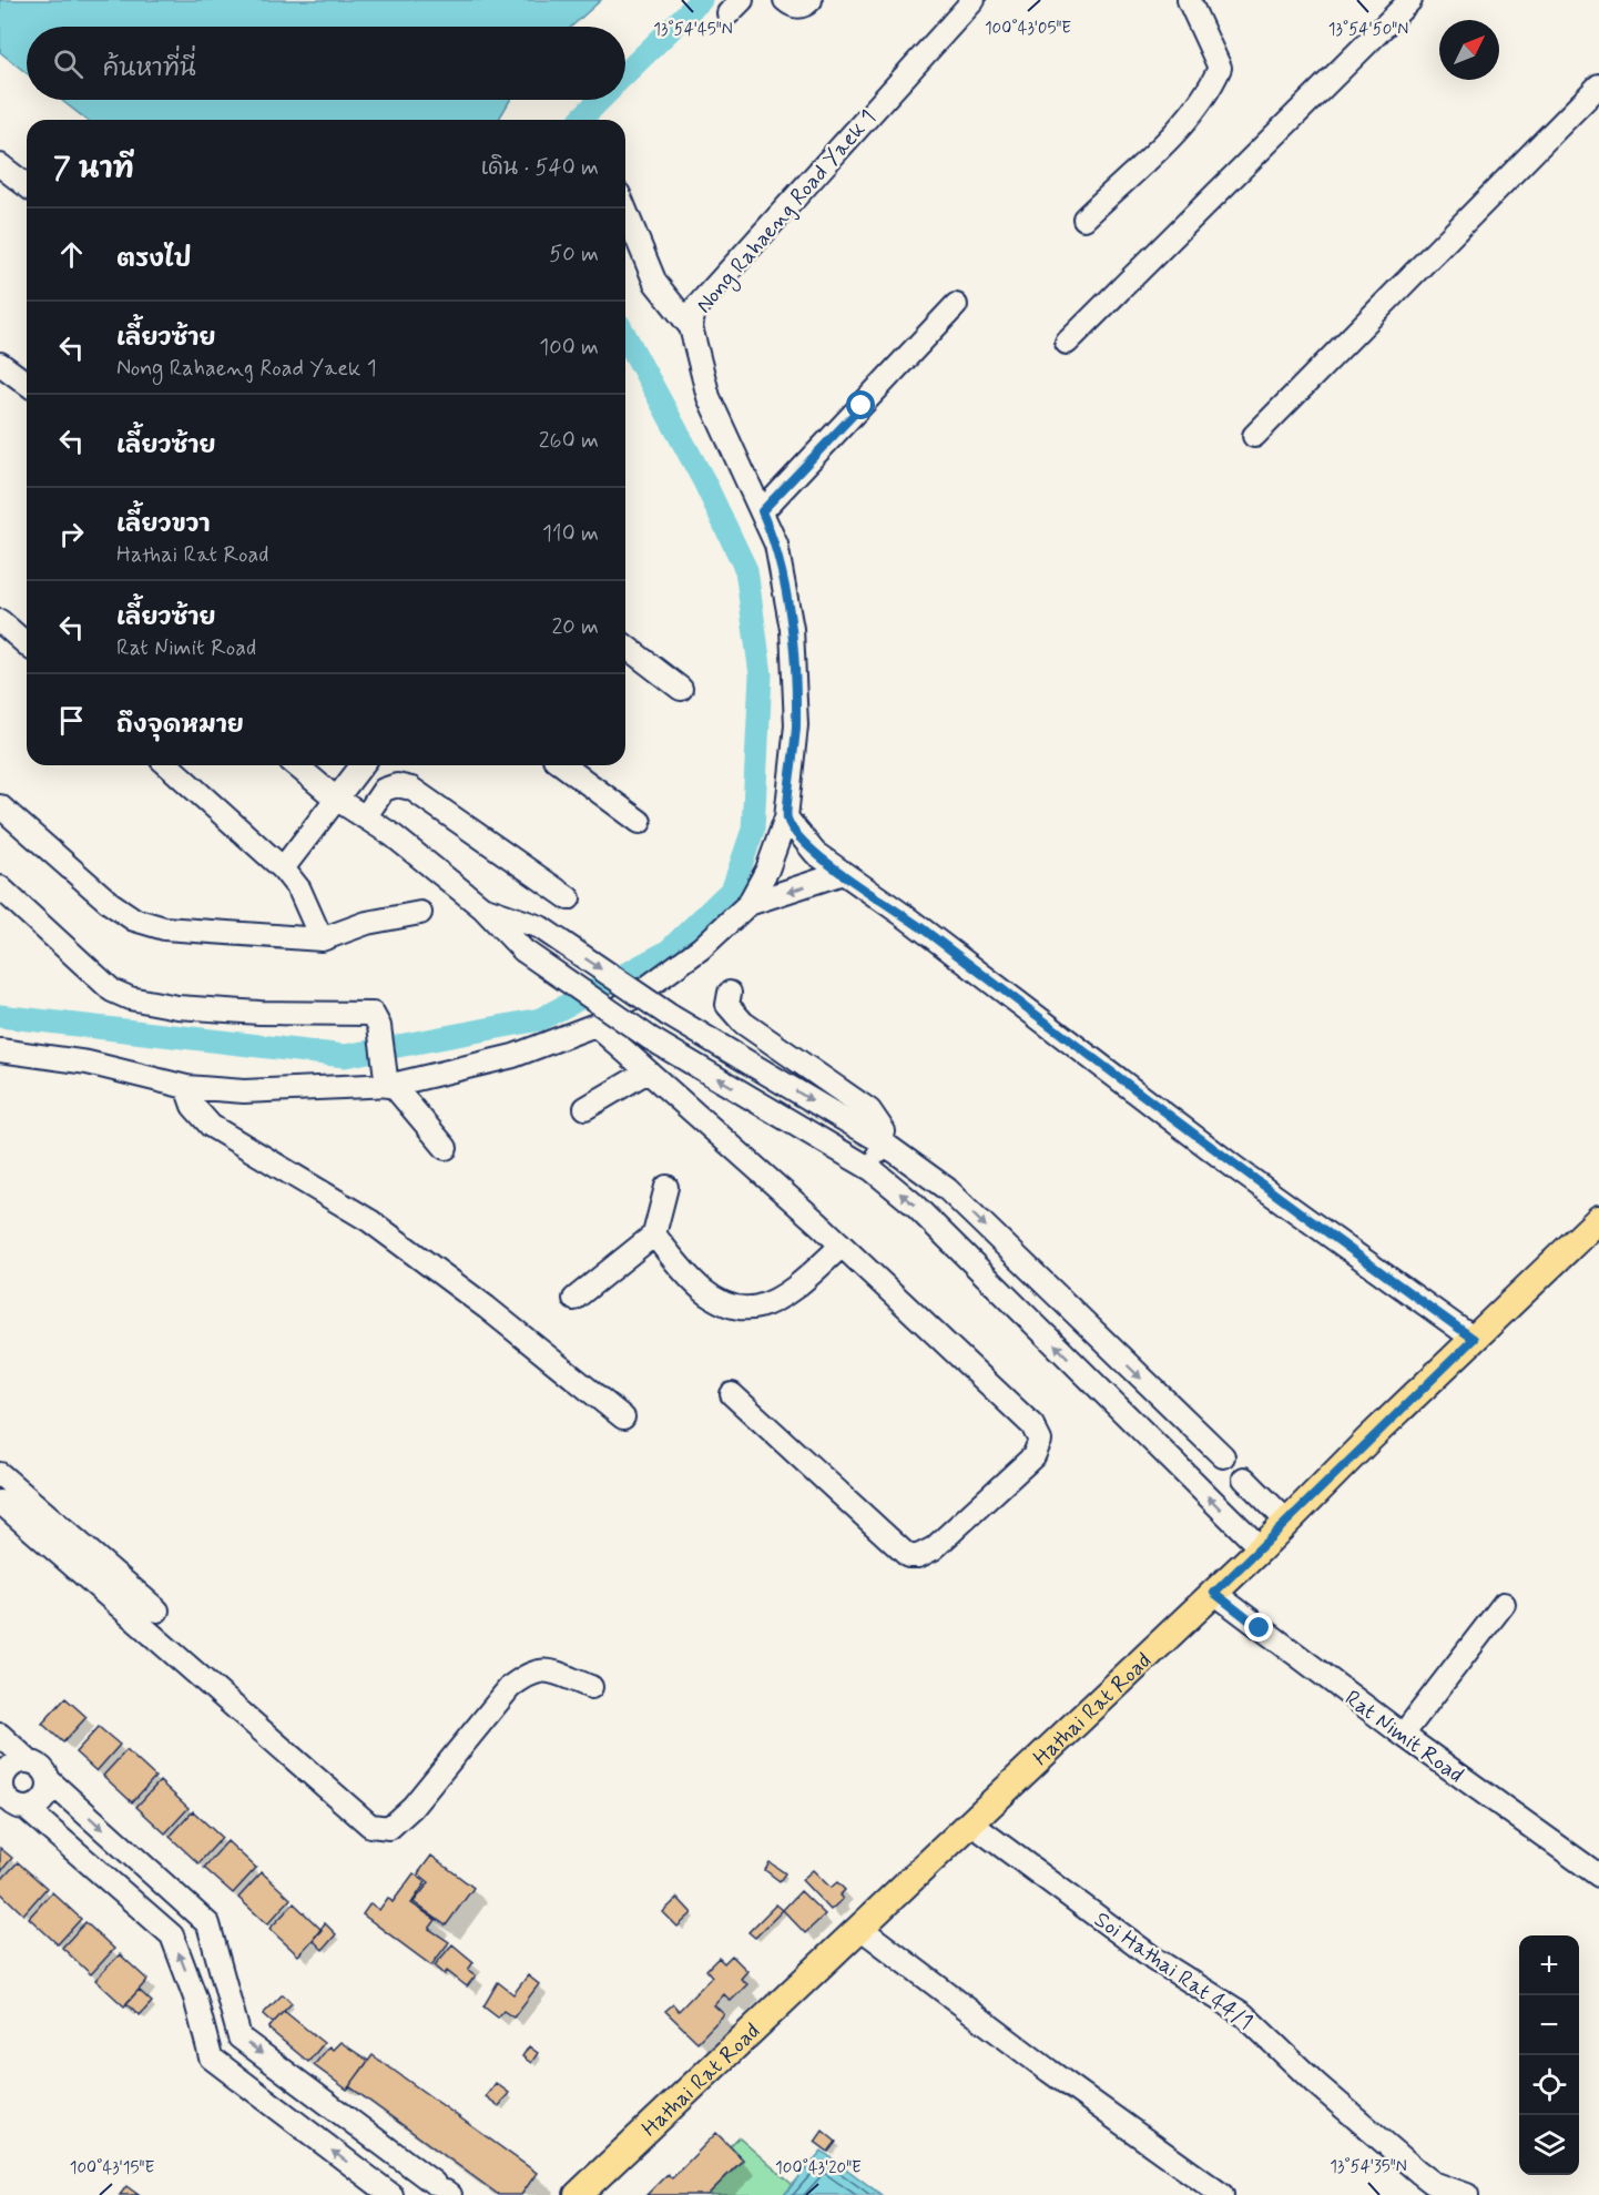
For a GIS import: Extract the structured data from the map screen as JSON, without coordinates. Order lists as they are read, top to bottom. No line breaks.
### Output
{"streets":{"main road":["Hathai Rat Road"],"street":["Nong Rahaeng Road Yaek 1","Rat Nimit Road","Soi Hathai Rat 44/1"]},"crossings":[["Hathai Rat Road","Rat Nimit Road"],["Hathai Rat Road","Soi Hathai Rat 44/1"]],"north":"top right","page":{"search":"ค้นหาที่นี่","heading":["7 นาที","เดิน · 540 m"],"list":[["ตรงไป","50 m"],["เลี้ยวซ้าย","Nong Rahaeng Road Yaek 1","100 m"],["เลี้ยวซ้าย","260 m"],["เลี้ยวขวา","Hathai Rat Road","110 m"],["เลี้ยวซ้าย","Rat Nimit Road","20 m"],"ถึงจุดหมาย"],"map_buttons":["+","−"]},"coordinates":["100°43'05\"E","13°54'45\"N","13°54'50\"N","13°54'35\"N","100°43'15\"E","100°43'20\"E"]}
